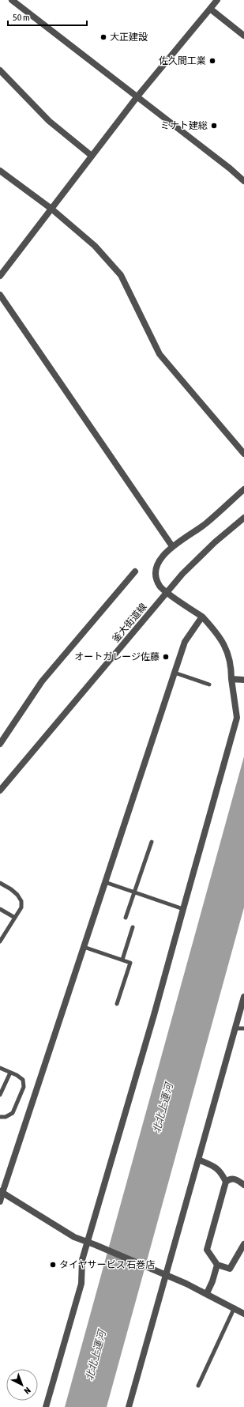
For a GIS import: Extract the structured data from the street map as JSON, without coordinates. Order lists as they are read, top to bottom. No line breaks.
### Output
{"streets":{"street":["釜大街道線"]},"water":["北北上運河"],"places":["大正建設","佐久間工業","ミナト建総","オートガレージ佐藤","タイヤサービス 石巻店"],"scale_bar":"50 m","north":"bottom right"}
